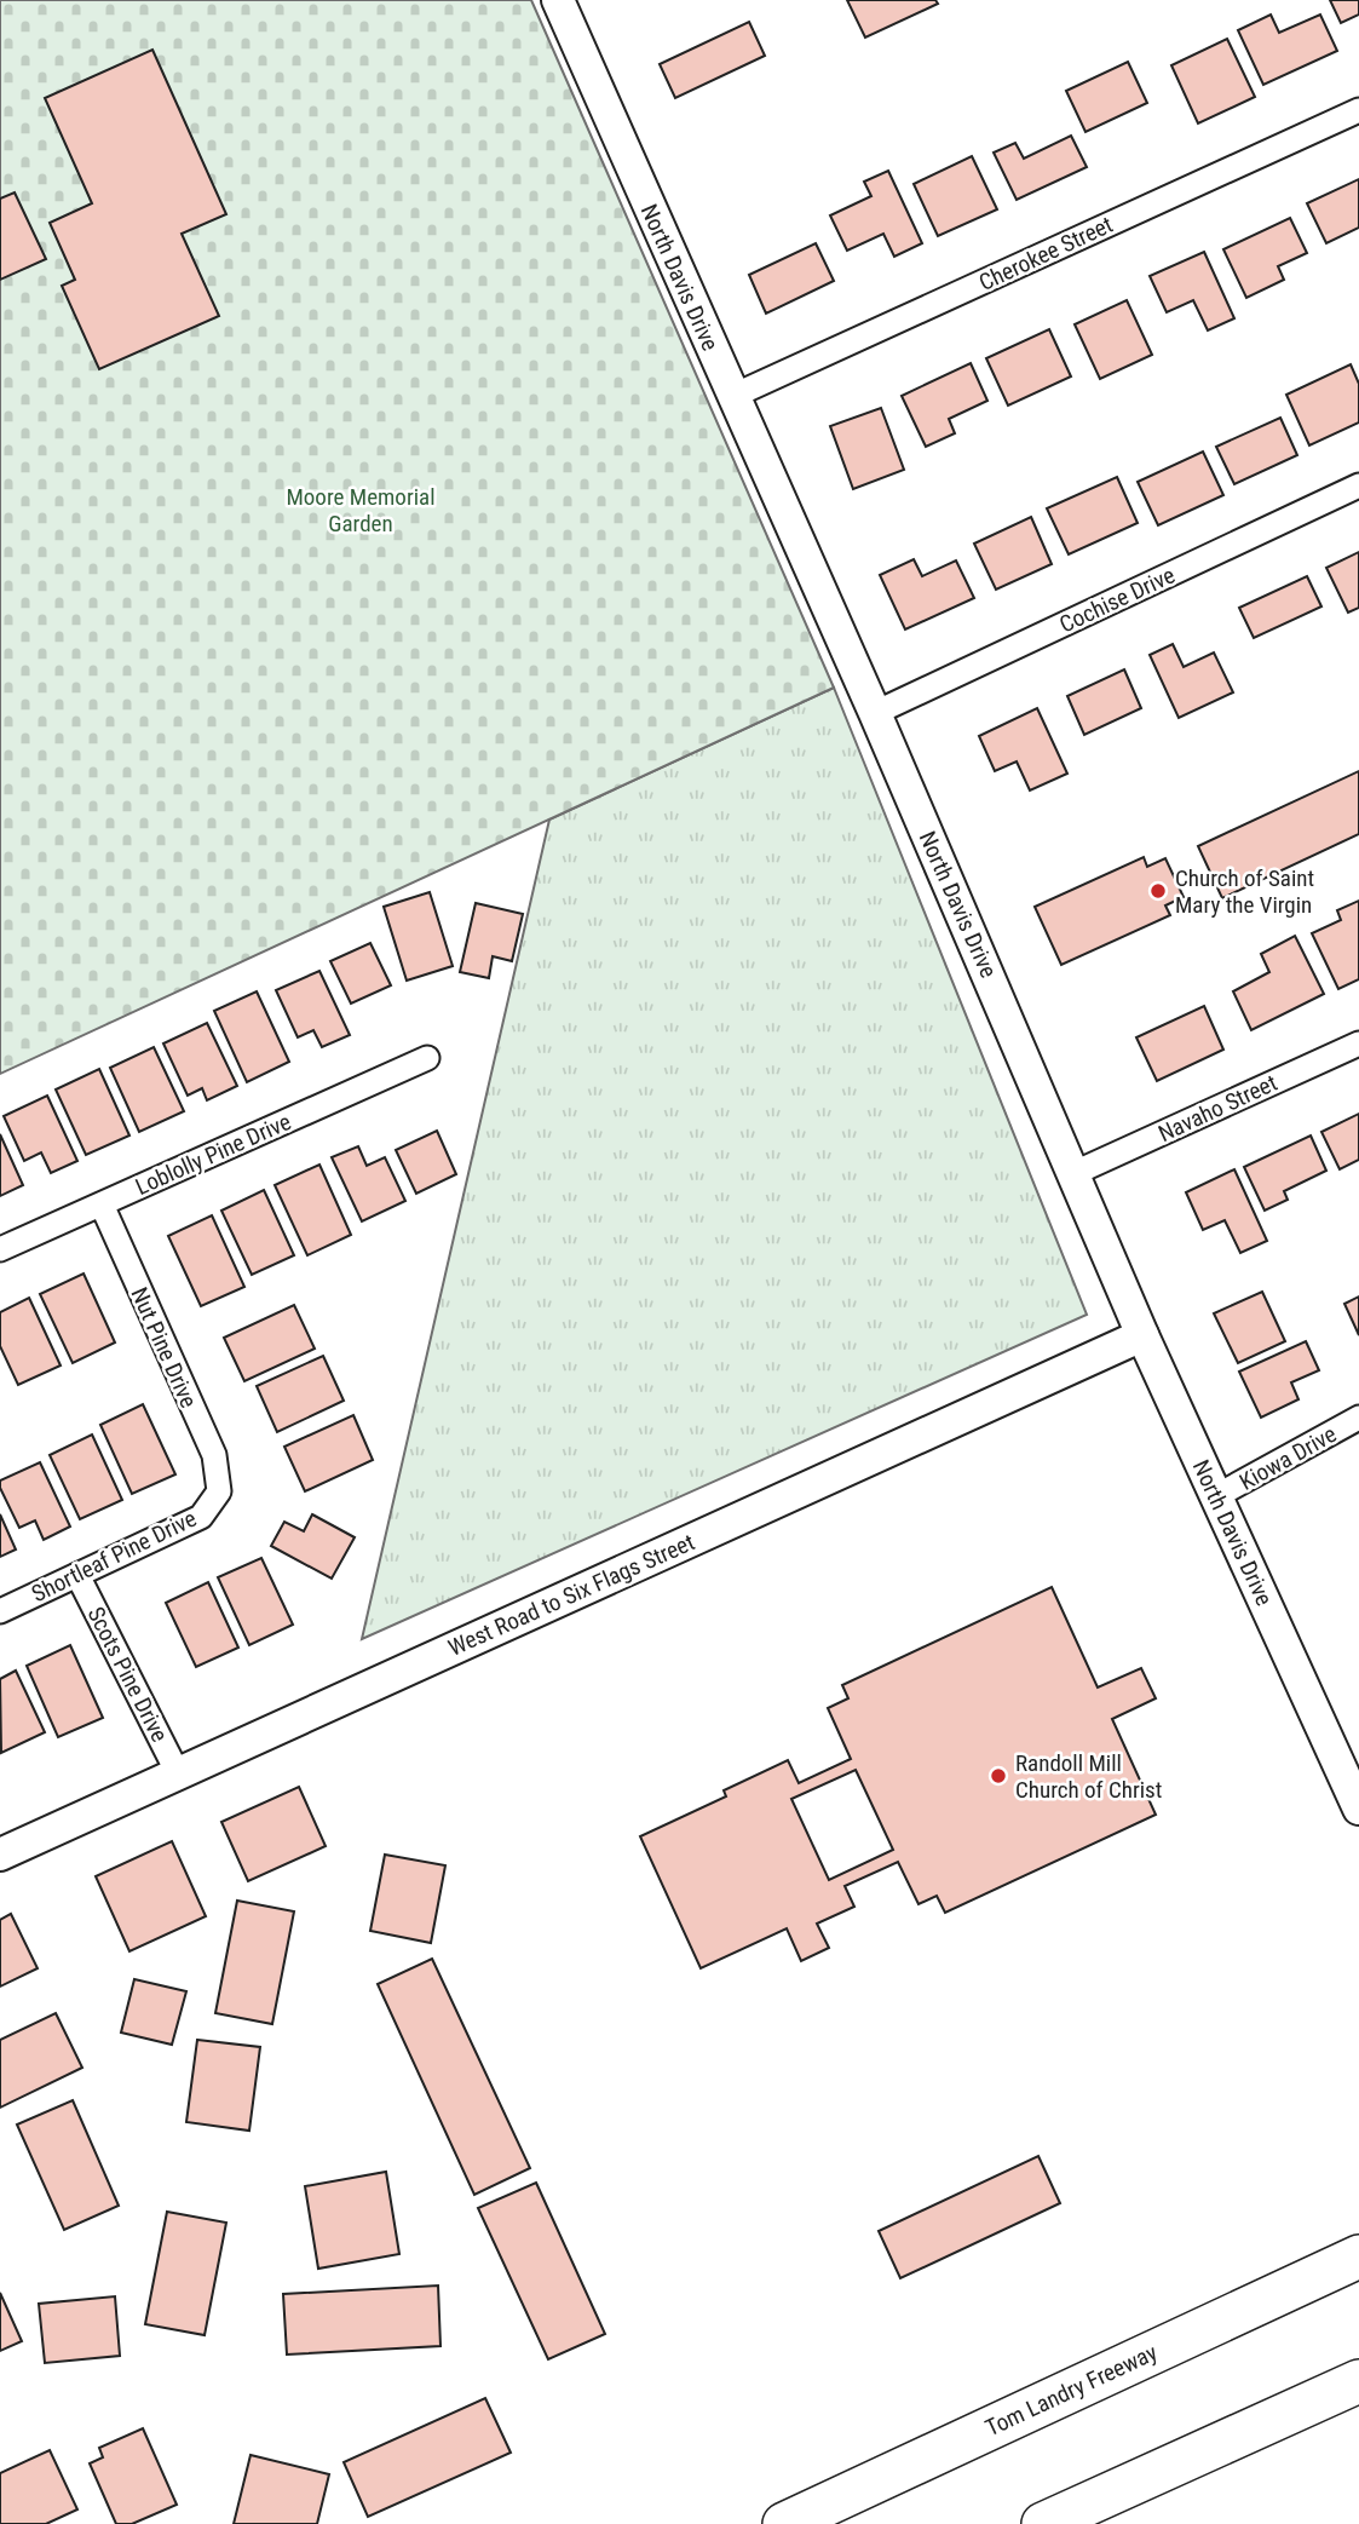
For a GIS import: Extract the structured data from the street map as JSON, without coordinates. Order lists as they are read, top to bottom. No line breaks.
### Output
{"streets":{"highway":["Tom Landry Freeway"],"street":["Cherokee Street","North Davis Drive","Cochise Drive","Navaho Street","Loblolly Pine Drive","Nut Pine Drive","Kiowa Drive","Shortleaf Pine Drive","West Road to Six Flags Street","Scots Pine Drive"]},"crossings":[["Cherokee Street","North Davis Drive"],["North Davis Drive","Cochise Drive"],["North Davis Drive","Navaho Street"],["North Davis Drive","Kiowa Drive"],["North Davis Drive","West Road to Six Flags Street"],["Loblolly Pine Drive","Nut Pine Drive"],["Nut Pine Drive","Shortleaf Pine Drive"],["Shortleaf Pine Drive","Scots Pine Drive"],["West Road to Six Flags Street","Scots Pine Drive"]],"parks":["Moore Memorial Garden"],"places":["Church of Saint Mary the Virgin","Randoll Mill Church of Christ"]}
